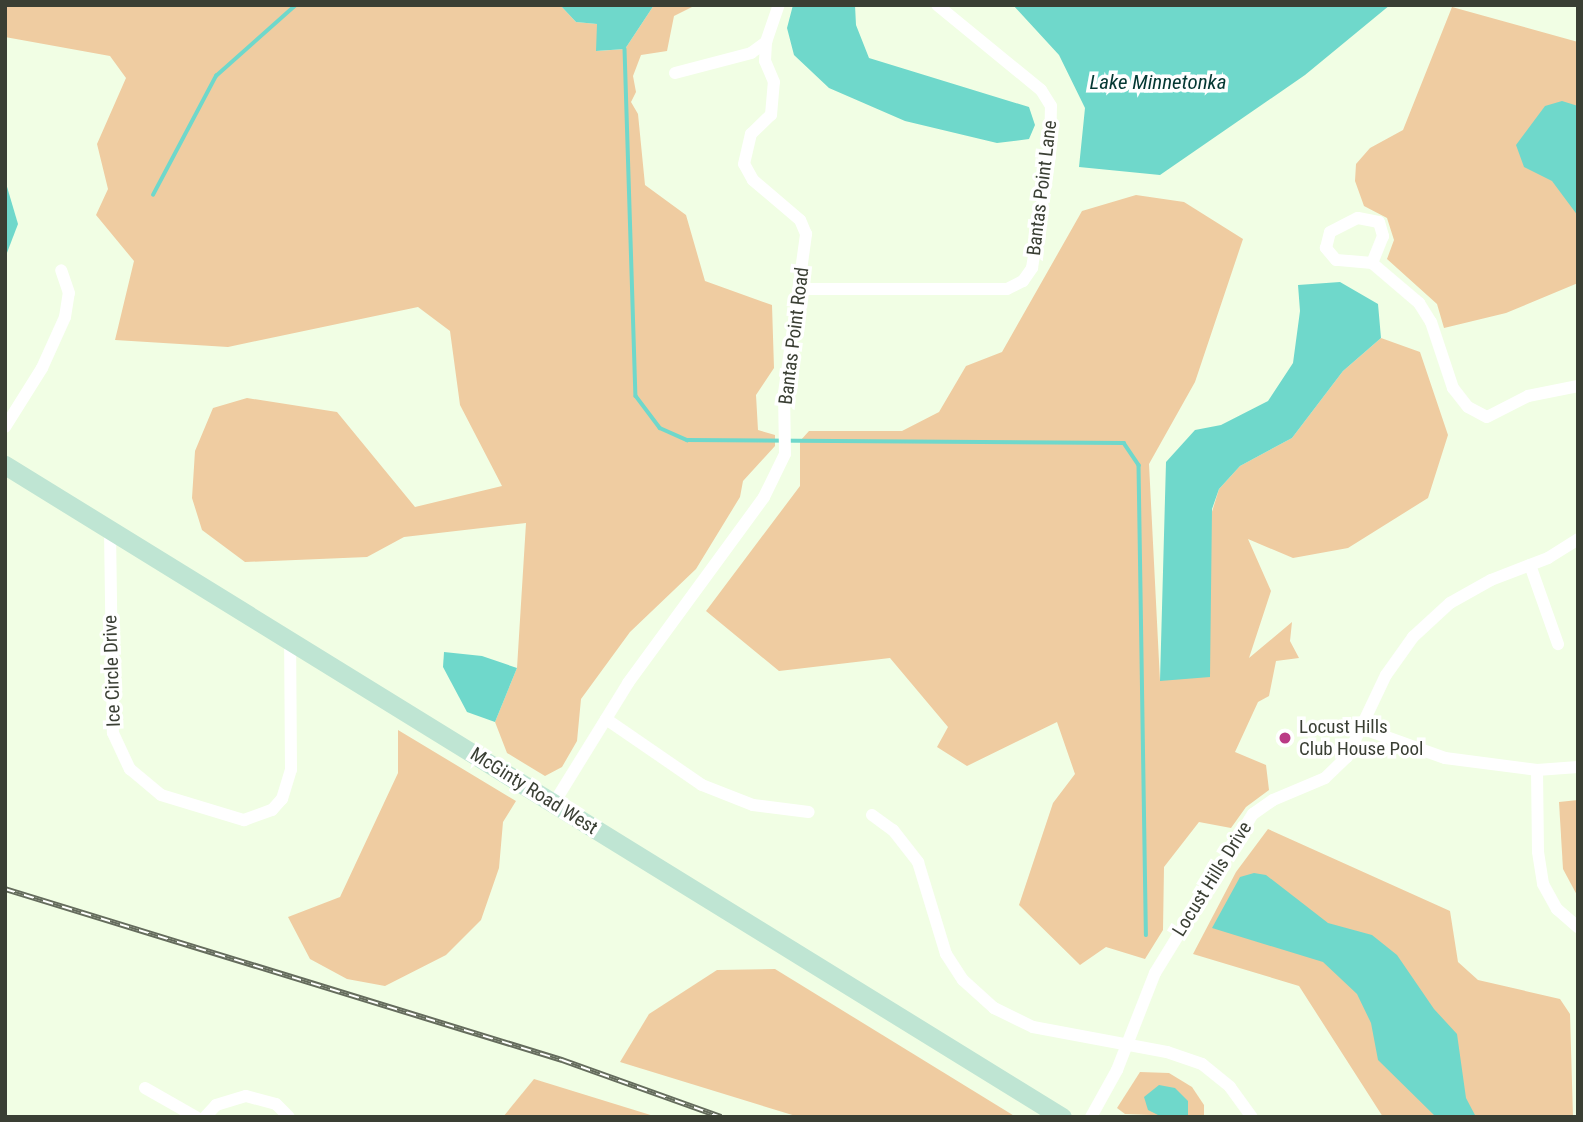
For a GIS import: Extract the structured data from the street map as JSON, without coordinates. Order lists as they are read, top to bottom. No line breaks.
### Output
{"streets":{"main road":["McGinty Road West"],"street":["Bantas Point Lane","Bantas Point Road","Ice Circle Drive","Locust Hills Drive"]},"crossings":[["Bantas Point Lane","Bantas Point Road"],["Bantas Point Road","McGinty Road West"],["Ice Circle Drive","McGinty Road West"]],"water":["Lake Minnetonka"],"places":["Locust Hills Club House Pool"]}
